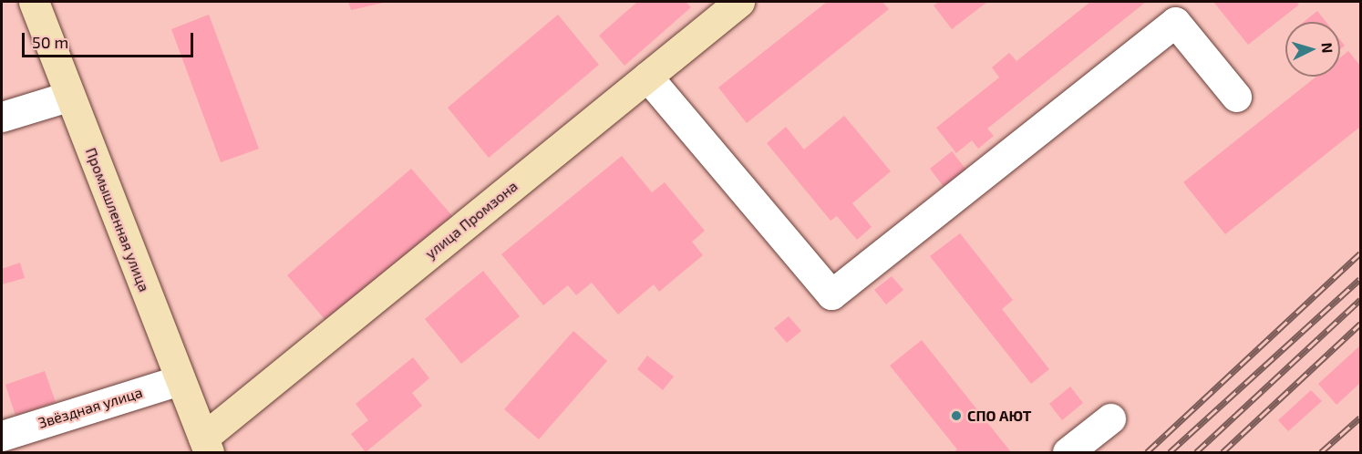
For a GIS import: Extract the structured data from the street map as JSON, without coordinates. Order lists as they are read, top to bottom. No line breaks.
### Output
{"streets":{"main road":["Промышленная улица","улица Промзона"],"street":["Звёздная улица"]},"crossings":[["Промышленная улица","улица Промзона"],["Промышленная улица","Звёздная улица"]],"places":["СПО АЮТ"],"scale_bar":"50 m","north":"right"}
